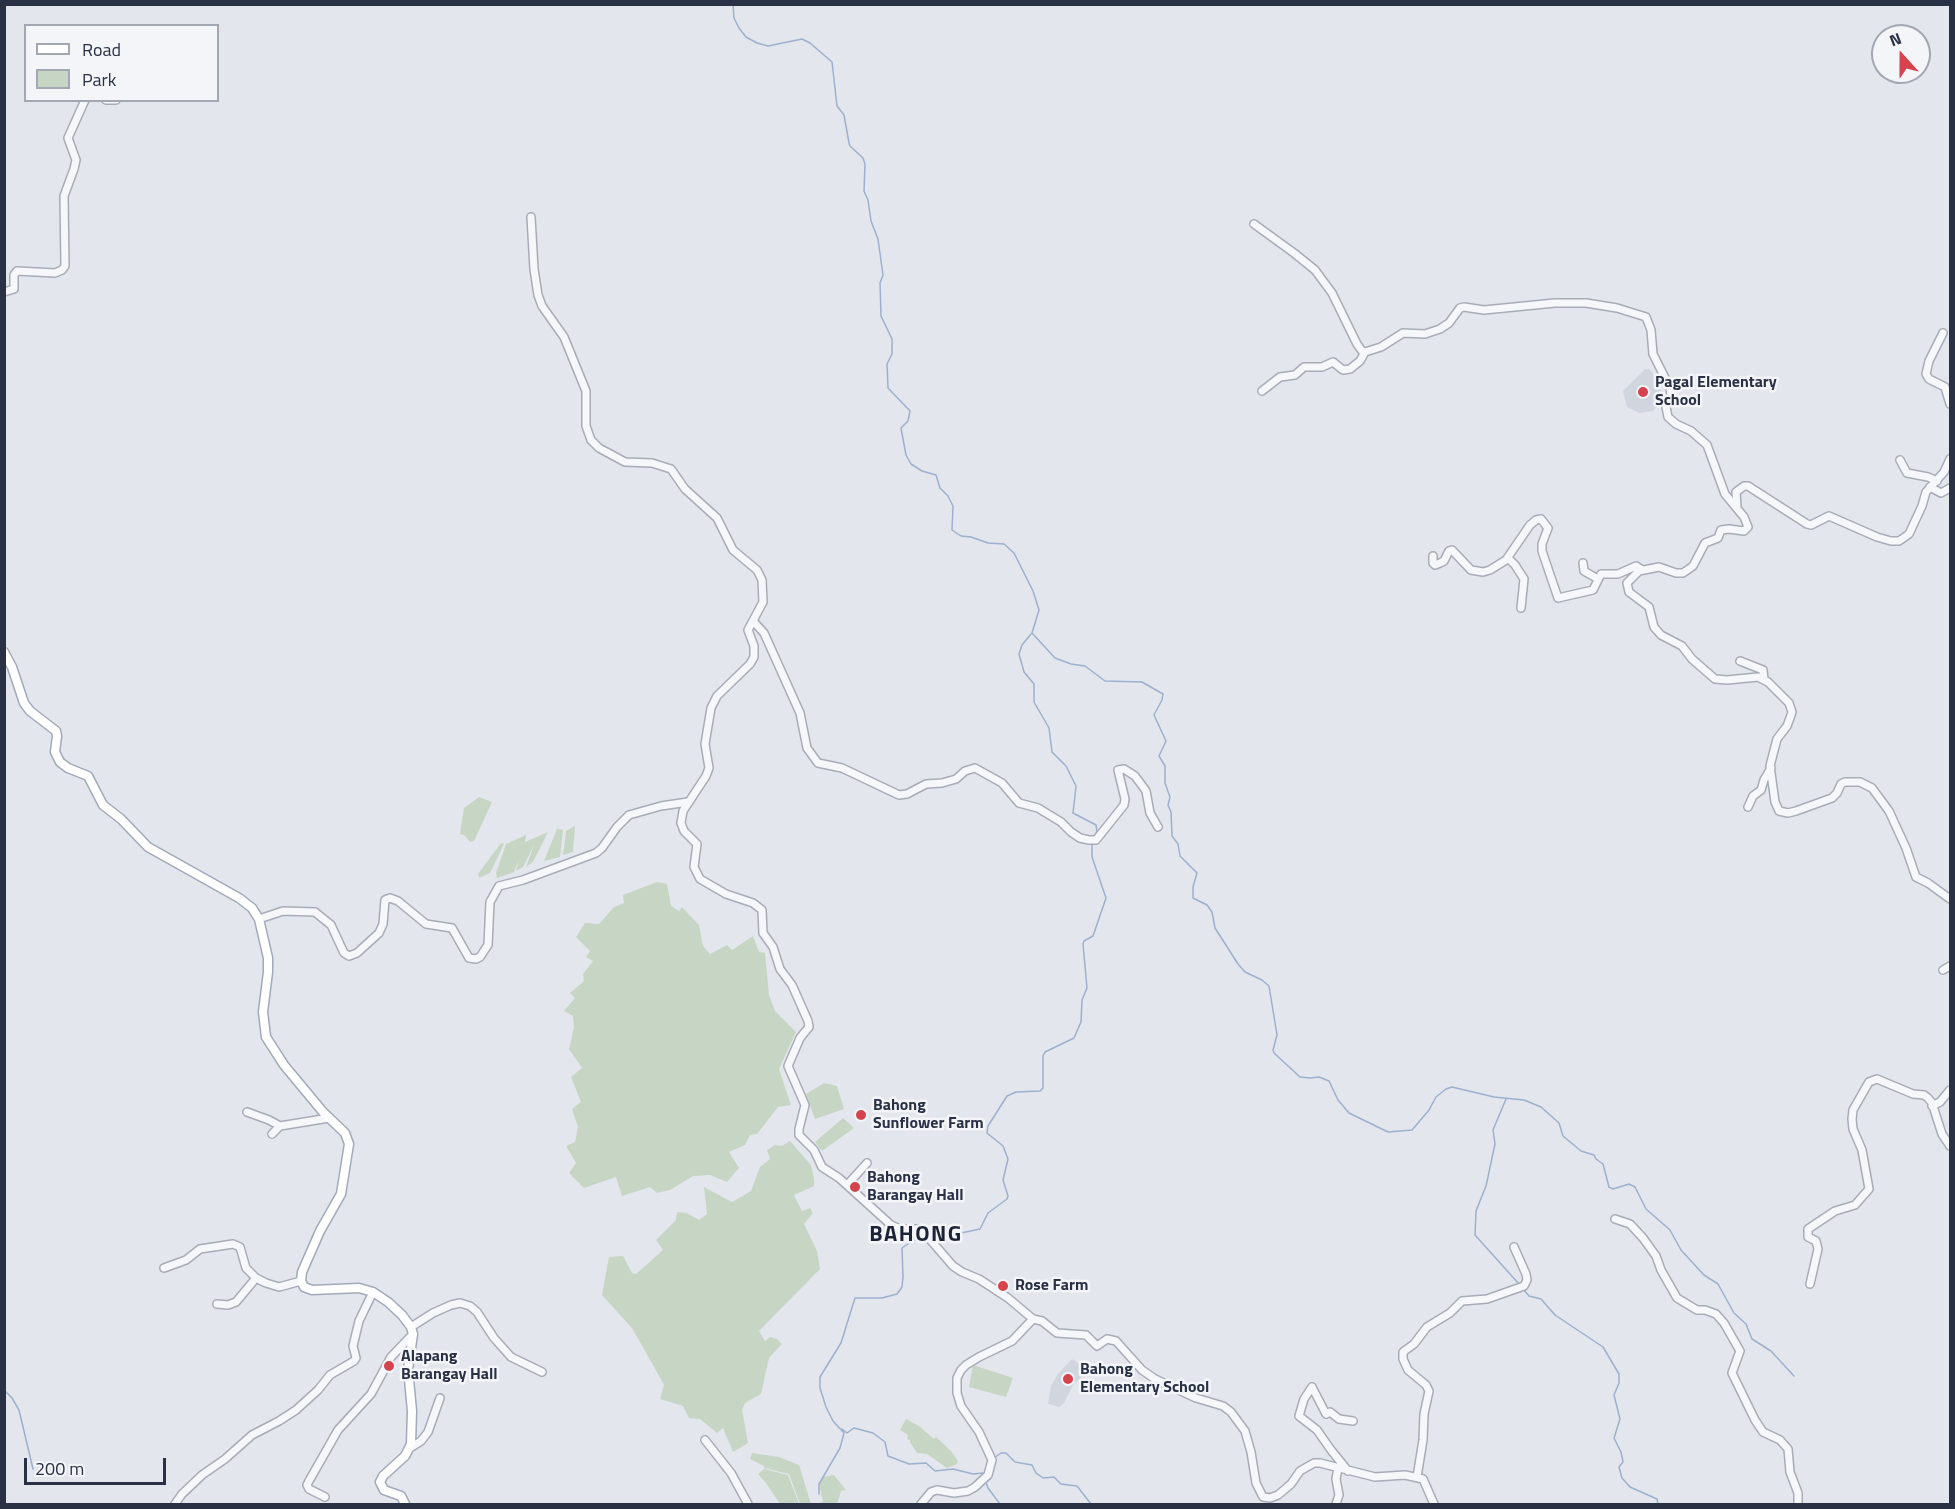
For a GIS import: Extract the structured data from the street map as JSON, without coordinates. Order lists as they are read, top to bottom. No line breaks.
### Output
{"districts":["BAHONG"],"places":["Pagal Elementary School","Bahong Sunflower Farm","Bahong Barangay Hall","Rose Farm","Alapang Barangay Hall","Bahong Elementary School"],"legend":["Road","Park"],"scale_bar":"200 m","north":"top"}
